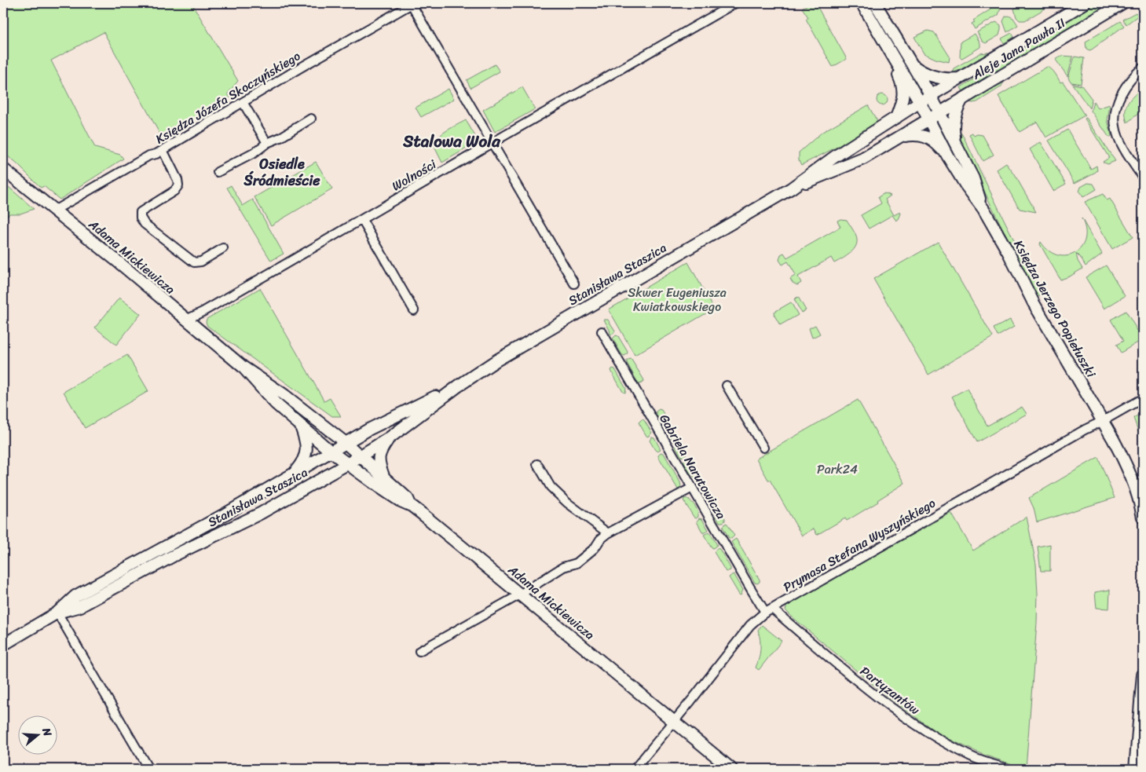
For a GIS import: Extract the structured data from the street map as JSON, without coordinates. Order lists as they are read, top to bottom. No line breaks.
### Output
{"streets":{"street":["Aleje Jana Pawła II","Księdza Józefa Skoczyńskiego","Wolności","Adama Mickiewicza","Stanisława Staszica","Księdza Jerzego Popiełuszki","Gabriela Narutowicza","Prymasa Stefana Wyszyńskiego","Partyzantów"]},"crossings":[["Aleje Jana Pawła II","Stanisława Staszica"],["Aleje Jana Pawła II","Księdza Jerzego Popiełuszki"],["Księdza Józefa Skoczyńskiego","Adama Mickiewicza"],["Wolności","Adama Mickiewicza"],["Adama Mickiewicza","Stanisława Staszica"],["Adama Mickiewicza","Prymasa Stefana Wyszyńskiego"],["Stanisława Staszica","Księdza Jerzego Popiełuszki"],["Księdza Jerzego Popiełuszki","Prymasa Stefana Wyszyńskiego"],["Gabriela Narutowicza","Prymasa Stefana Wyszyńskiego"],["Gabriela Narutowicza","Partyzantów"],["Prymasa Stefana Wyszyńskiego","Partyzantów"]],"districts":["Stalowa Wola","Osiedle Śródmieście"],"parks":["Skwer Eugeniusza Kwiatkowskiego","Park24"],"north":"right"}
